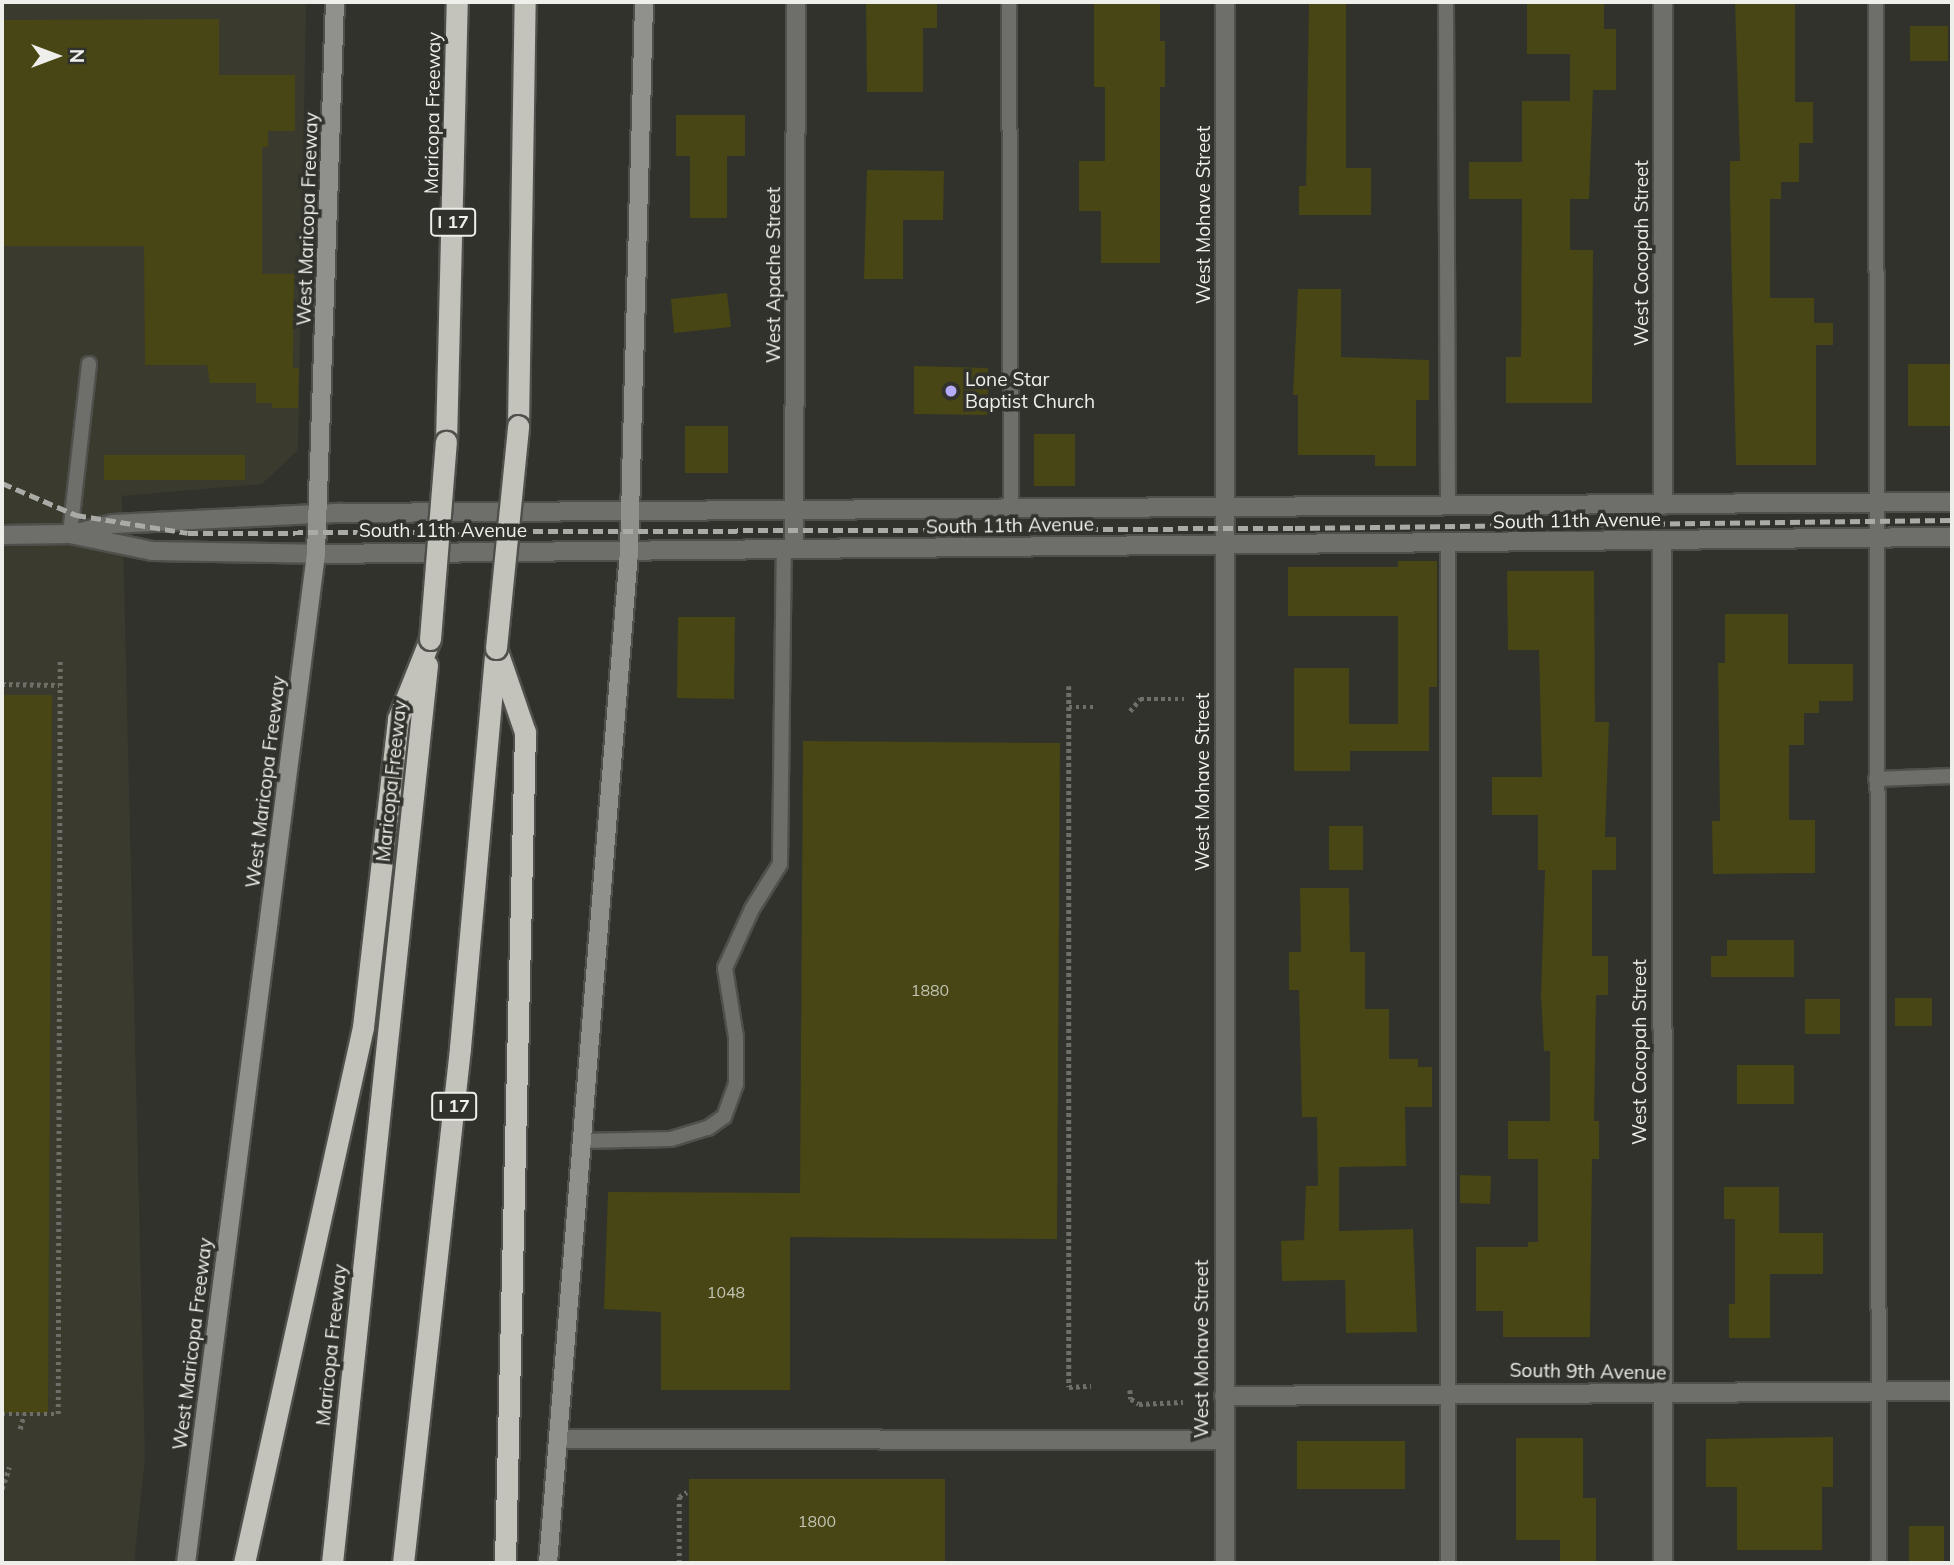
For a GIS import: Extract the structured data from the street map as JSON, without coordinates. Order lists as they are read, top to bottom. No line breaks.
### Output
{"streets":{"highway":["Maricopa Freeway","I 17"],"main road":["West Maricopa Freeway"],"street":["West Mohave Street","West Cocopah Street","West Apache Street","South 11th Avenue","South 9th Avenue"]},"crossings":[["West Mohave Street","South 11th Avenue"],["West Mohave Street","South 9th Avenue"],["West Maricopa Freeway","South 11th Avenue"],["West Cocopah Street","South 11th Avenue"],["West Cocopah Street","South 9th Avenue"],["West Apache Street","South 11th Avenue"]],"places":["Lone Star Baptist Church"],"house_numbers":["1880","1048","1800"],"north":"right"}
